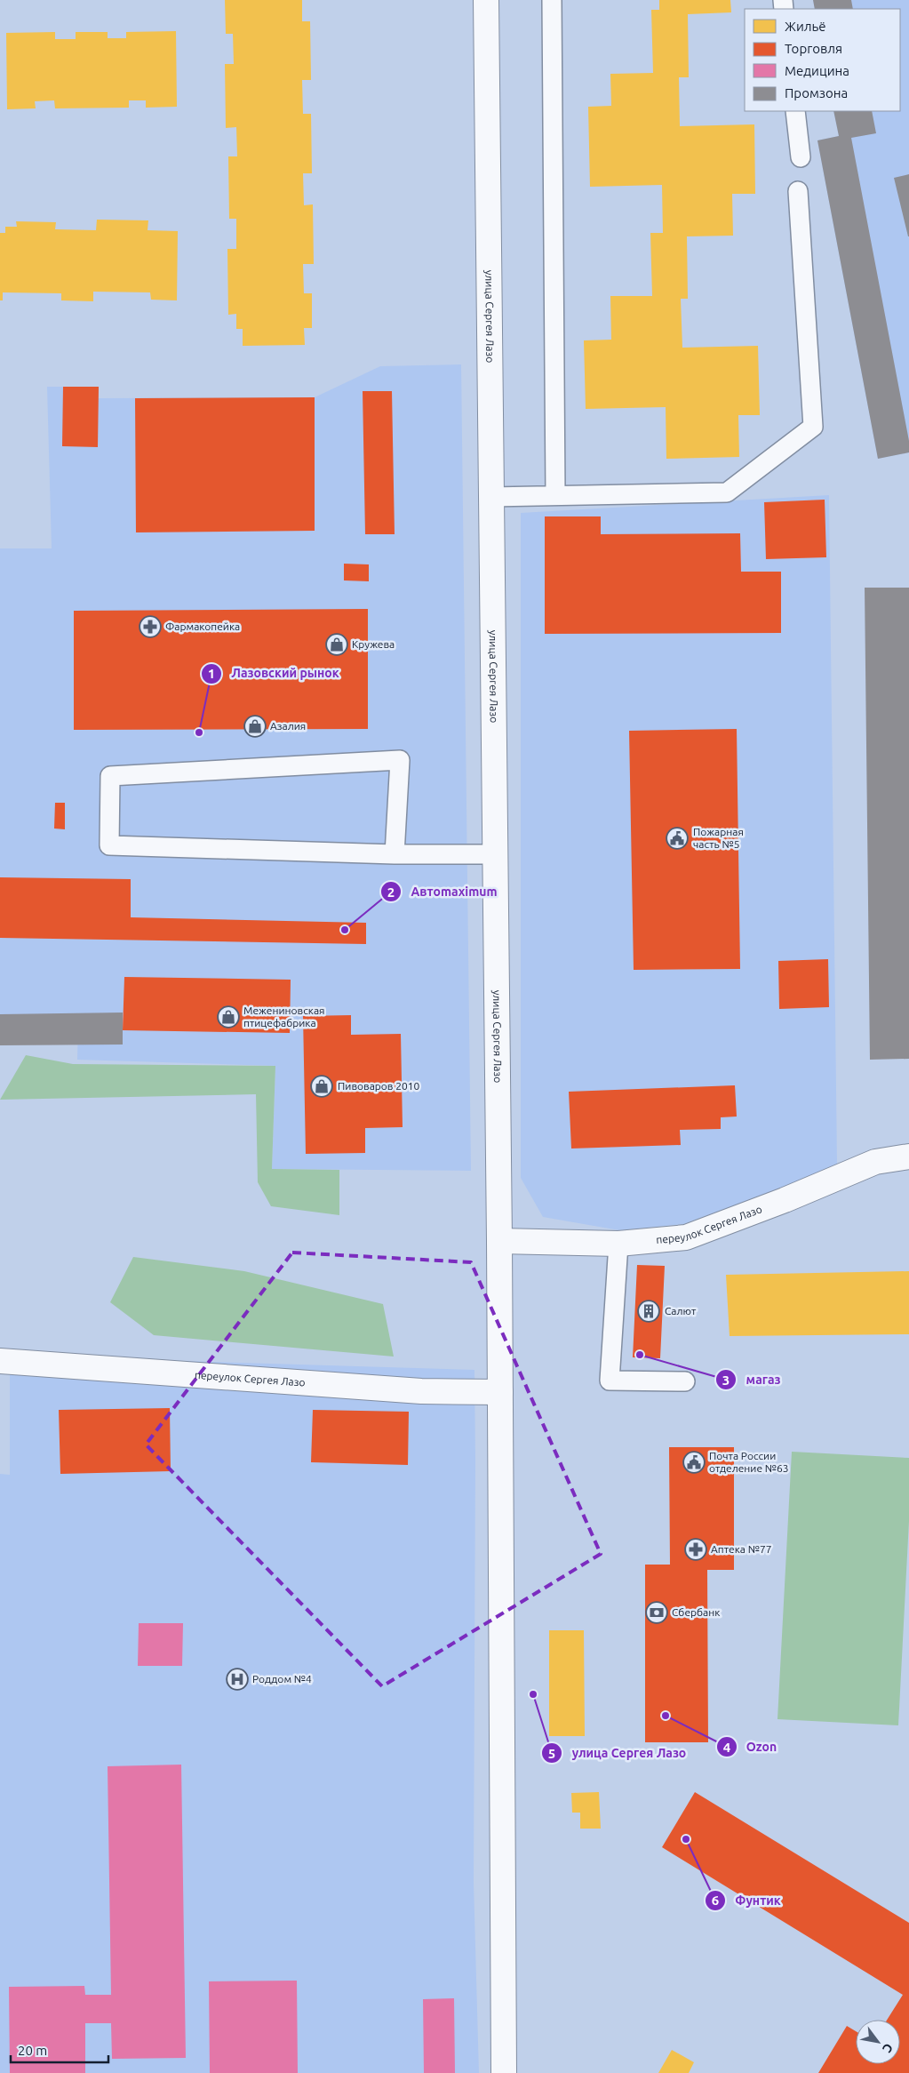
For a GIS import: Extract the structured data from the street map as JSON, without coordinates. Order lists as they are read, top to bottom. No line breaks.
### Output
{"streets":{"street":["улица Сергея Лазо","переулок Сергея Лазо"]},"crossings":[["улица Сергея Лазо","переулок Сергея Лазо"]],"places":{"pharmacy":["Фармакопейка","Аптека №77"],"shop":["Кружева","Азалия","Межениновская птицефабрика","Пивоваров 2010"],"other":["Лазовский рынок","Автоmaximum","магаз","улица Сергея Лазо","Ozon","Фунтик"],"public building":["Пожарная часть №5","Почта России отделение №63"],"building":["Салют"],"bank":["Сбербанк"],"hospital":["Роддом №4"]},"legend":["Жильё","Торговля","Медицина","Промзона"],"scale_bar":"20 m","north":"bottom right"}
